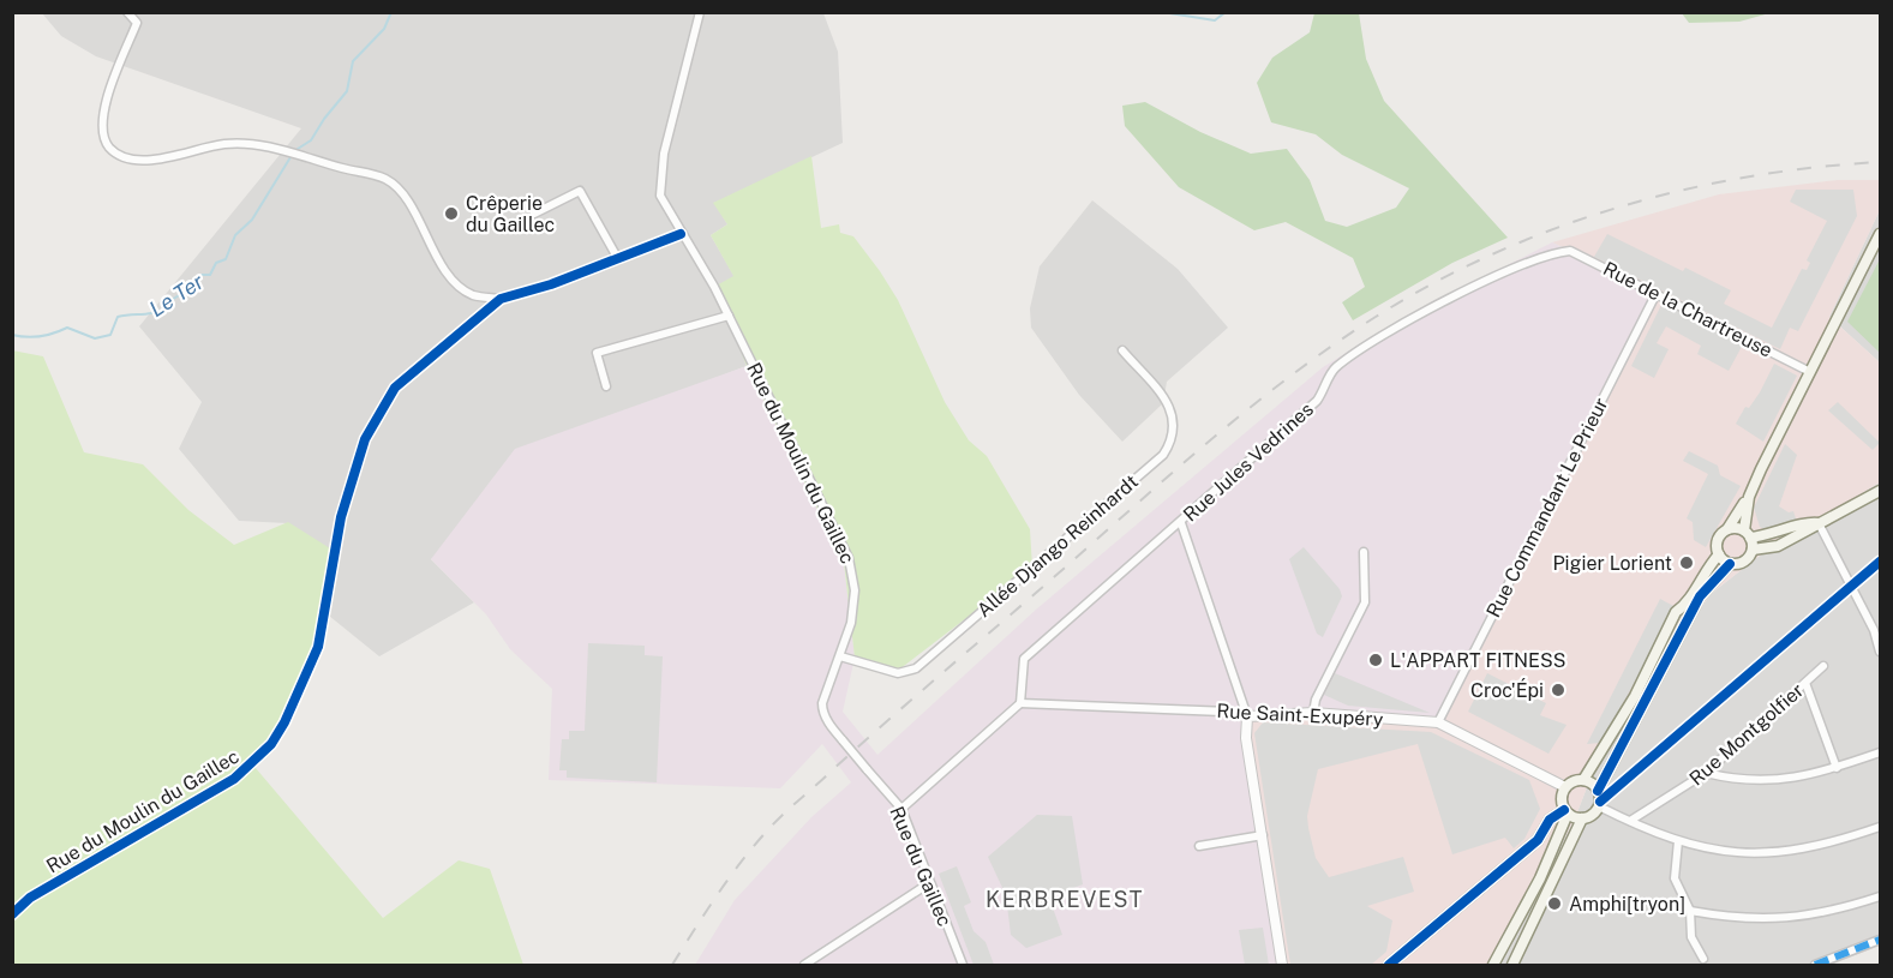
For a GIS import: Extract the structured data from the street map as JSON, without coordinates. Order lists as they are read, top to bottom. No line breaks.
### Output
{"streets":{"street":["Rue de la Chartreuse","Rue Jules Vedrines","Rue du Moulin du Gaillec","Rue Commandant Le Prieur","Allée Django Reinhardt","Rue Saint-Exupéry","Rue Montgolfier","Rue du Gaillec"]},"crossings":[["Rue de la Chartreuse","Rue Jules Vedrines"],["Rue de la Chartreuse","Rue Commandant Le Prieur"],["Rue Jules Vedrines","Rue Saint-Exupéry"],["Rue du Moulin du Gaillec","Allée Django Reinhardt"],["Rue du Moulin du Gaillec","Rue du Gaillec"],["Rue Commandant Le Prieur","Rue Saint-Exupéry"]],"districts":["KERBREVEST"],"water":["Le Ter"],"places":["Crêperie du Gaillec","Pigier Lorient","L'APPART FITNESS","Croc'Épi","Amphi[tryon]"]}
